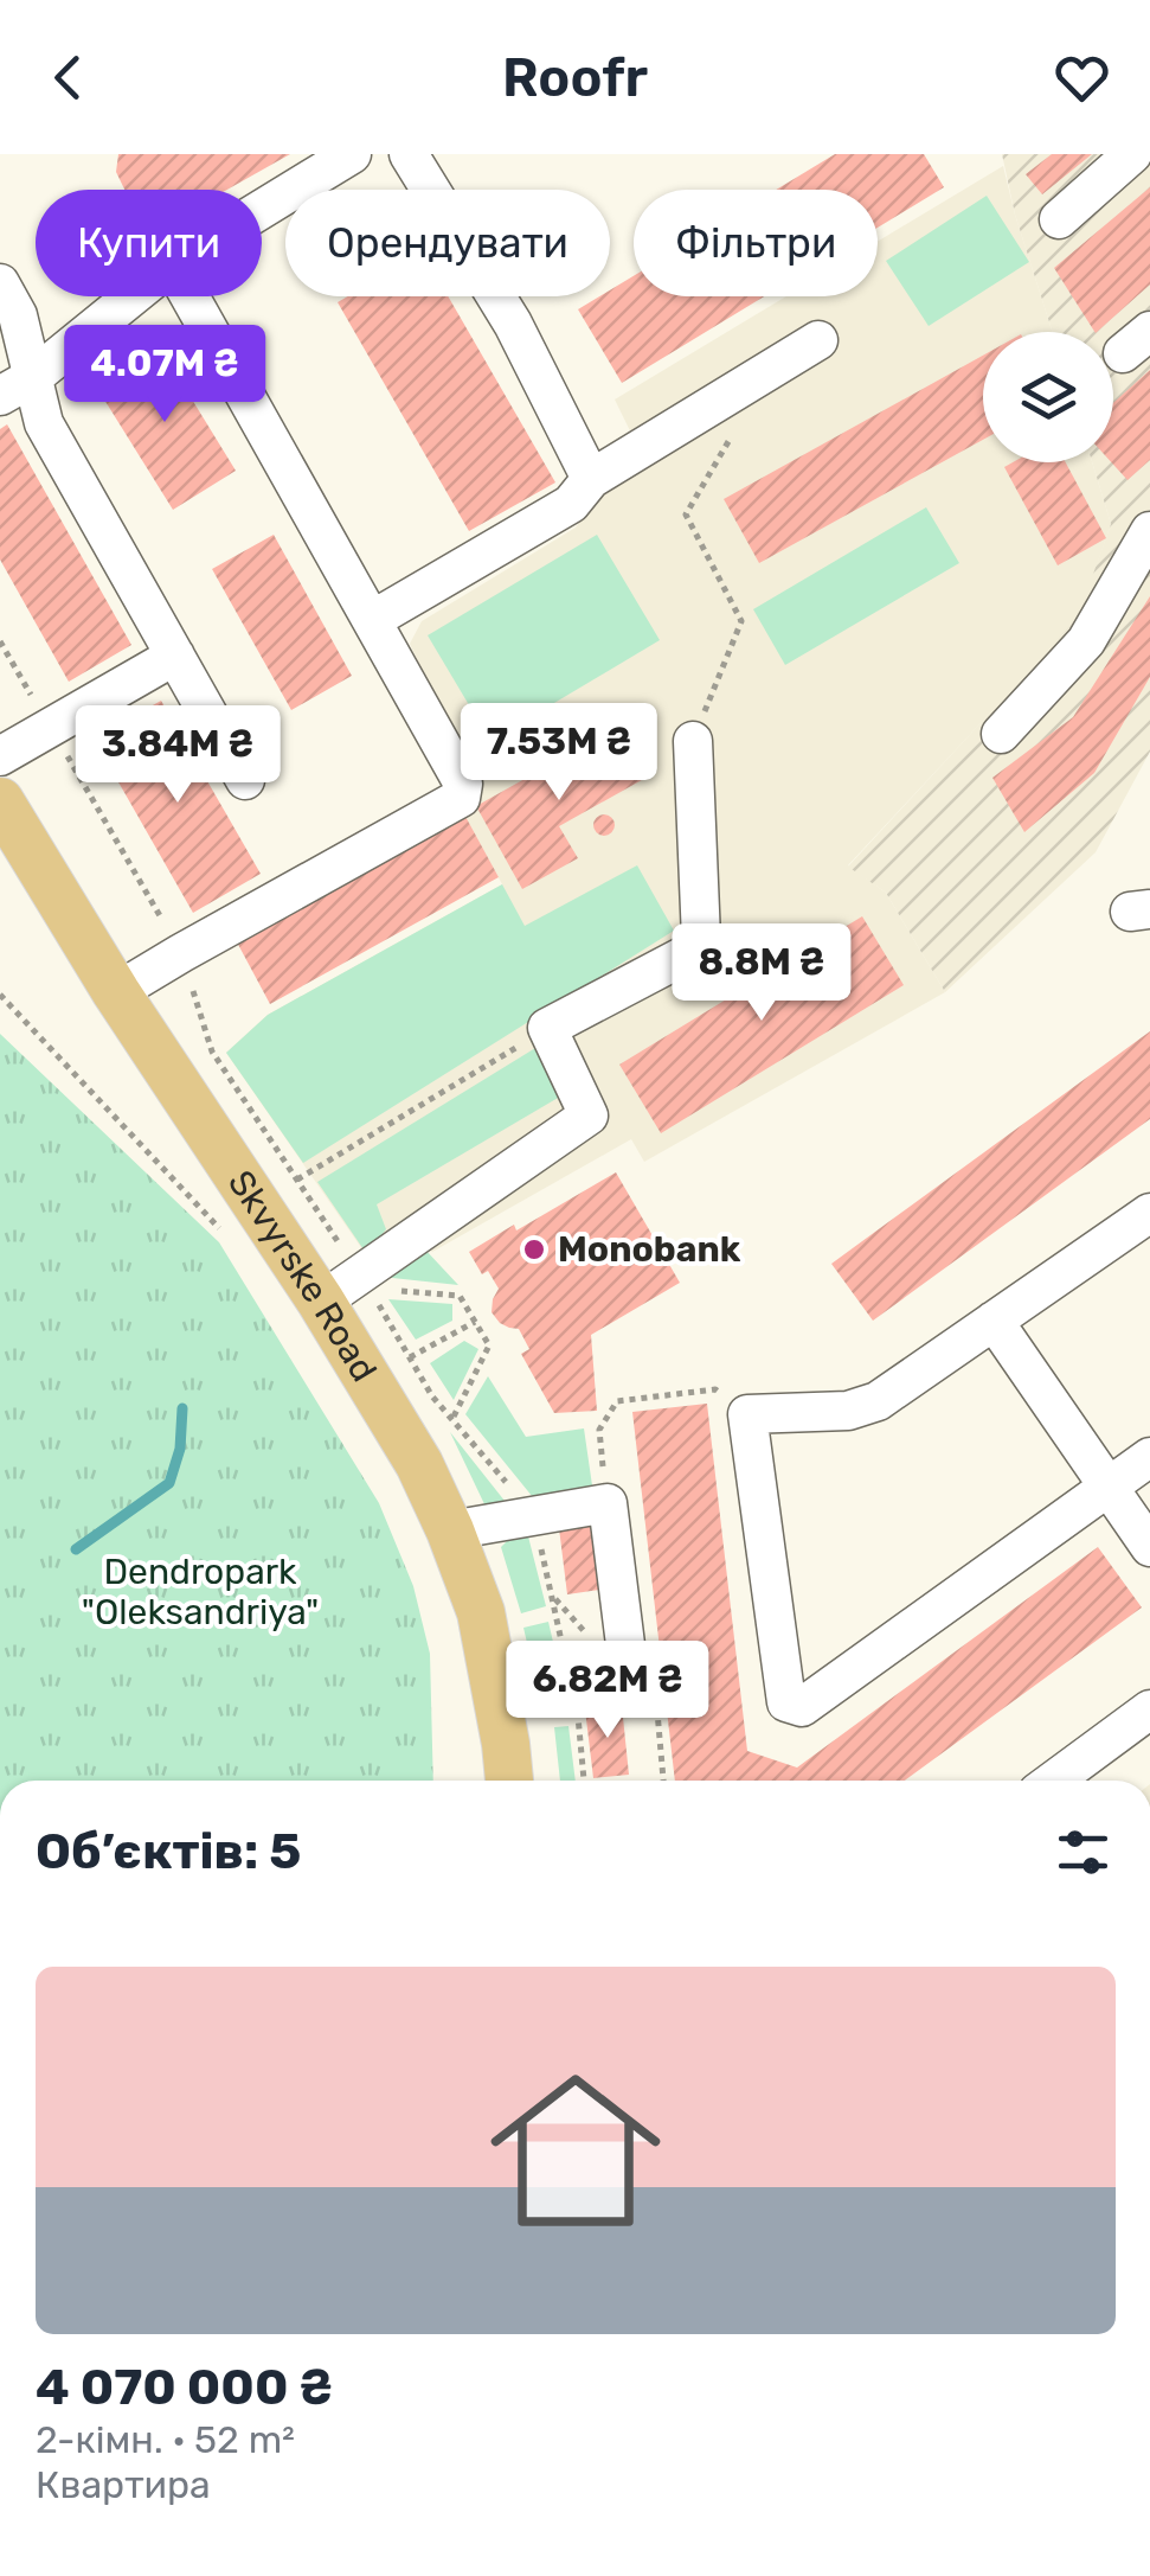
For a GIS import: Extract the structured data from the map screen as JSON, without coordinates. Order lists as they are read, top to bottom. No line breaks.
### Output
{"streets":{"main road":["Skvyrske Road"]},"parks":["Dendropark \"Oleksandriya\""],"places":["Monobank"],"page":{"header":"Roofr","chip":["Купити","Орендувати","Фільтри"],"price":["4.07M ₴","7.53M ₴","3.84M ₴","8.8M ₴","6.82M ₴"],"heading":"Об’єктів: 5","list":[{"name":"4 070 000 ₴","note":"2-кімн. · 52 m² · Квартира"}]}}
